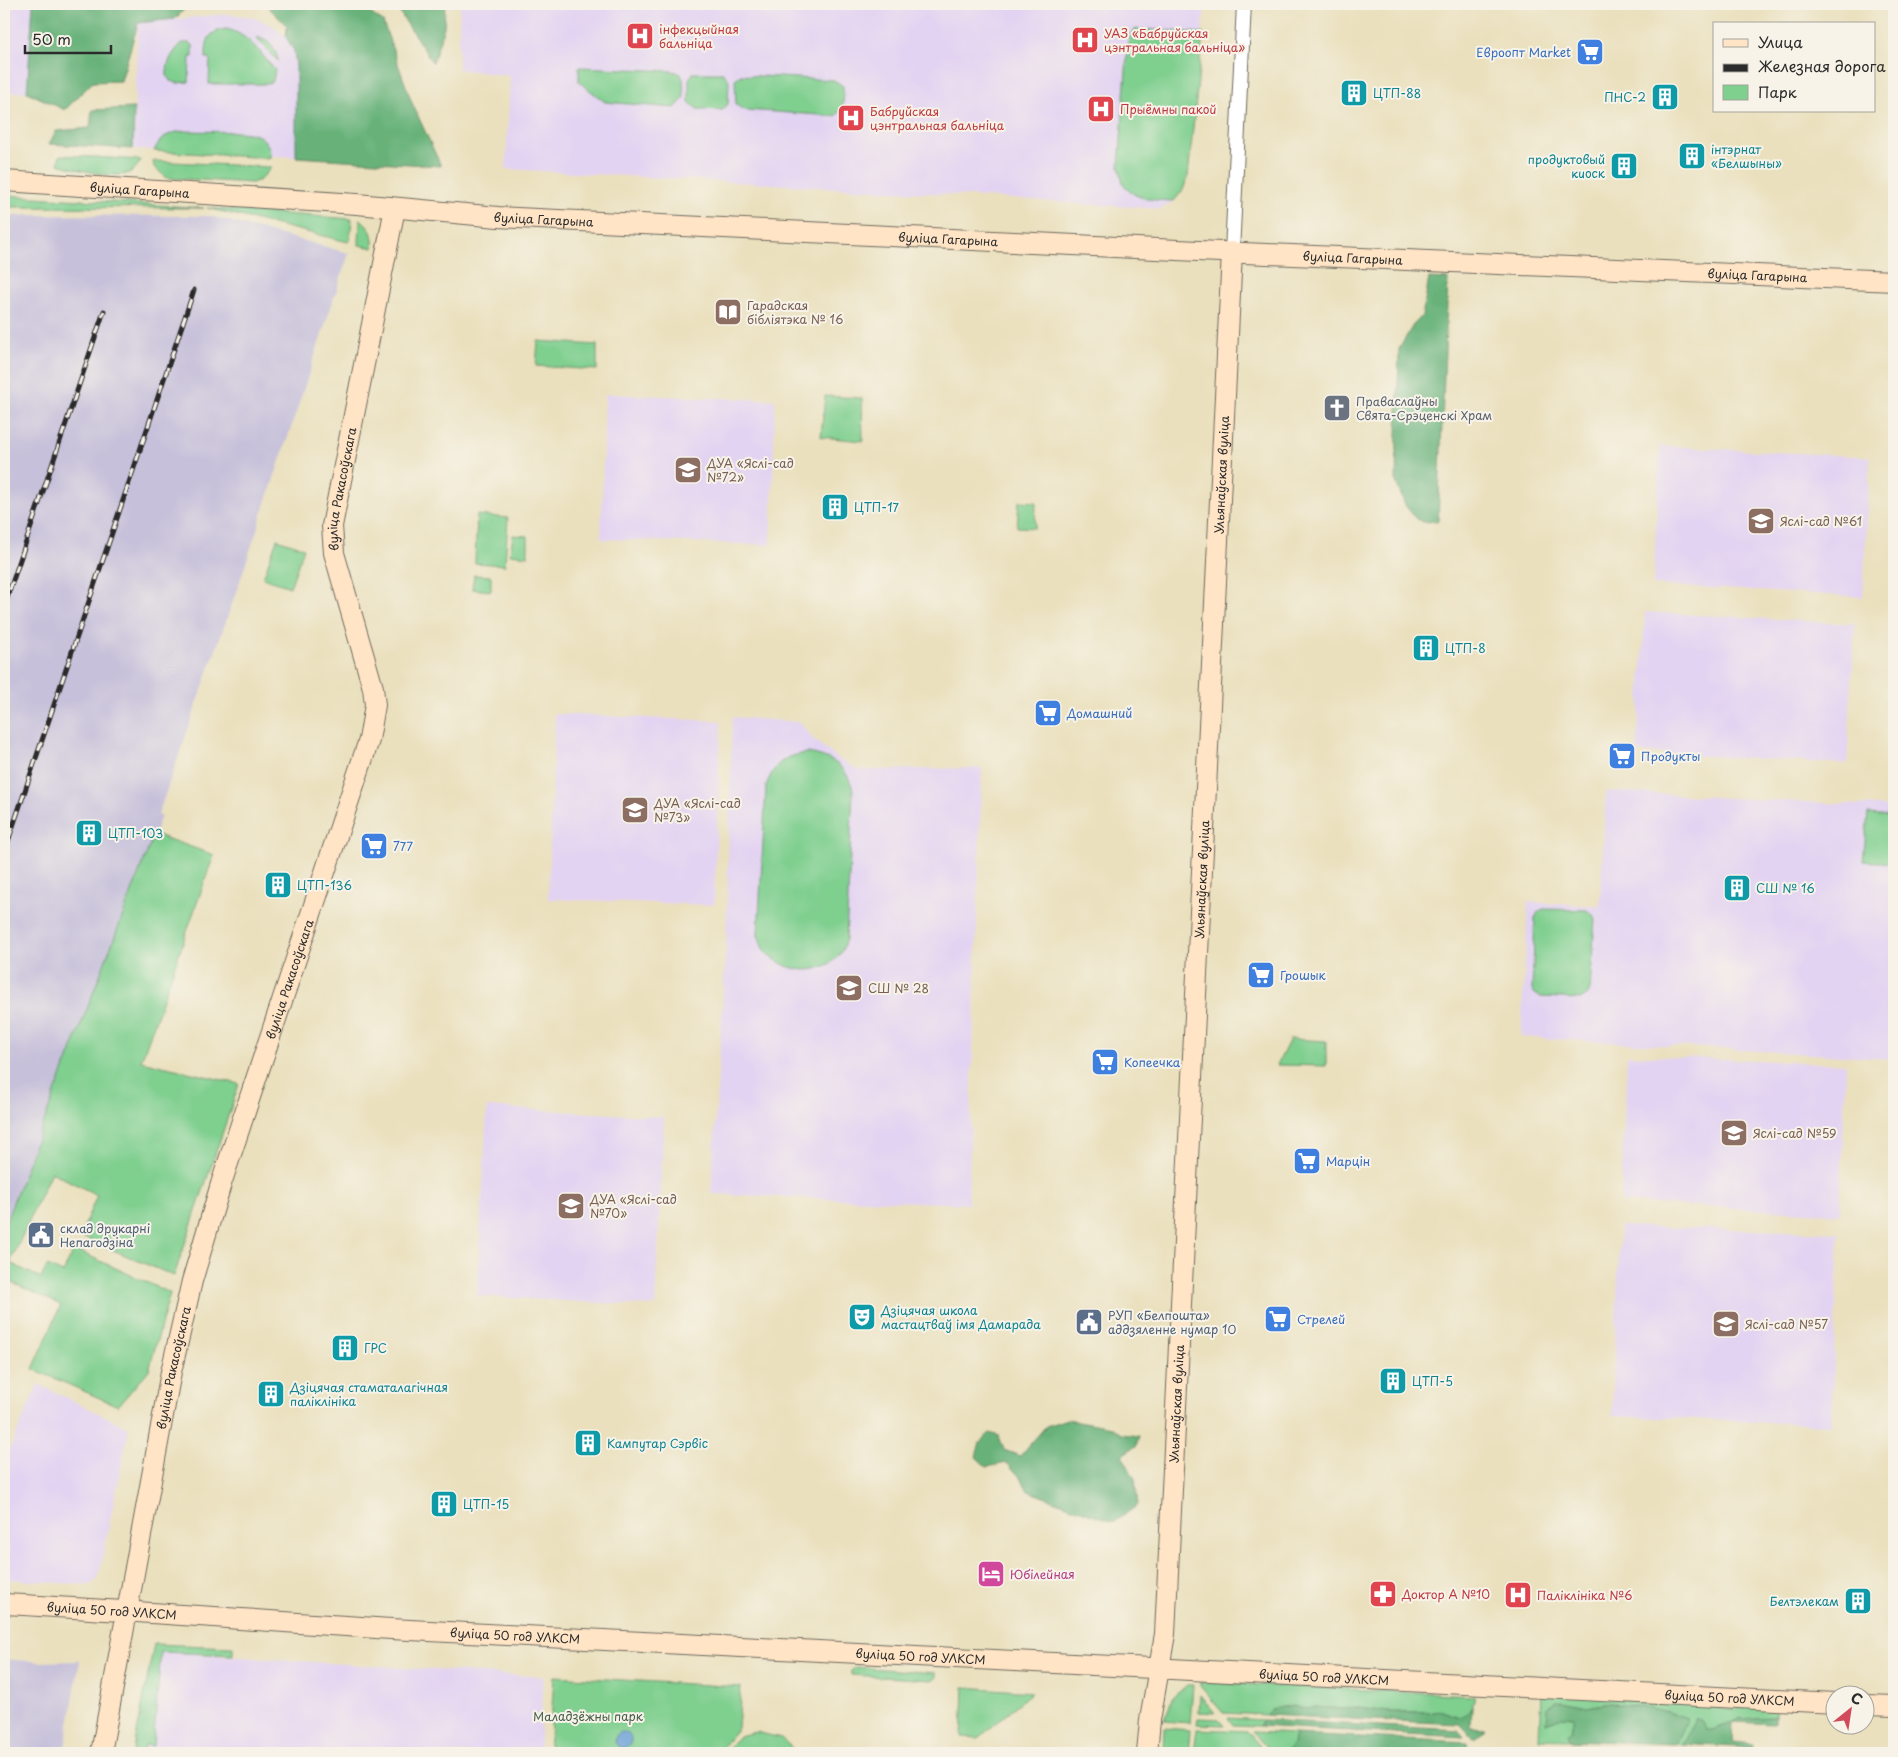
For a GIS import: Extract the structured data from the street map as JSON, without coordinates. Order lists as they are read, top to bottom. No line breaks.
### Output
{"streets":{"main road":["вуліца Гагарына","Ульянаўская вуліца","вуліца Ракасоўскага","вуліца 50 год УЛКСМ"]},"crossings":[["вуліца Гагарына","Ульянаўская вуліца"],["вуліца Гагарына","вуліца Ракасоўскага"],["Ульянаўская вуліца","вуліца 50 год УЛКСМ"],["вуліца Ракасоўскага","вуліца 50 год УЛКСМ"]],"parks":["Маладзёжны парк"],"places":{"hospital":["інфекцыйная бальніца","УАЗ «Бабруйская цэнтральная бальніца»","Прыёмны пакой","Бабруйская цэнтральная бальніца","Паліклініка №6"],"supermarket":["Евроопт Market","Домашний","Продукты","777","Грошык","Копеечка","Марцін","Стрелей"],"building":["ЦТП-88","ПНС-2","інтэрнат «Белшыны»","продуктовый киоск","ЦТП-17","ЦТП-8","ЦТП-103","ЦТП-136","СШ № 16","ГРС","ЦТП-5","Дзіцячая стаматалагічная паліклініка","Кампутар Сэрвіс","ЦТП-15","Белтэлекам"],"library":["Гарадская бібліятэка № 16"],"church":["Праваслаўны Свята-Срэценскі Храм"],"school or university":["ДУА «Яслі-сад №72»","Яслі-сад №61","ДУА «Яслі-сад №73»","СШ № 28","Яслі-сад №59","ДУА «Яслі-сад №70»","Яслі-сад №57"],"public building":["склад друкарні Непагодзіна","РУП «Белпошта» аддзяленне нумар 10"],"theatre":["Дзіцячая школа мастацтваў імя Дамарада"],"hotel":["Юбілейная"],"pharmacy":["Доктор А №10"]},"legend":["Улица","Железная дорога","Парк"],"scale_bar":"50 m","north":"top right"}
